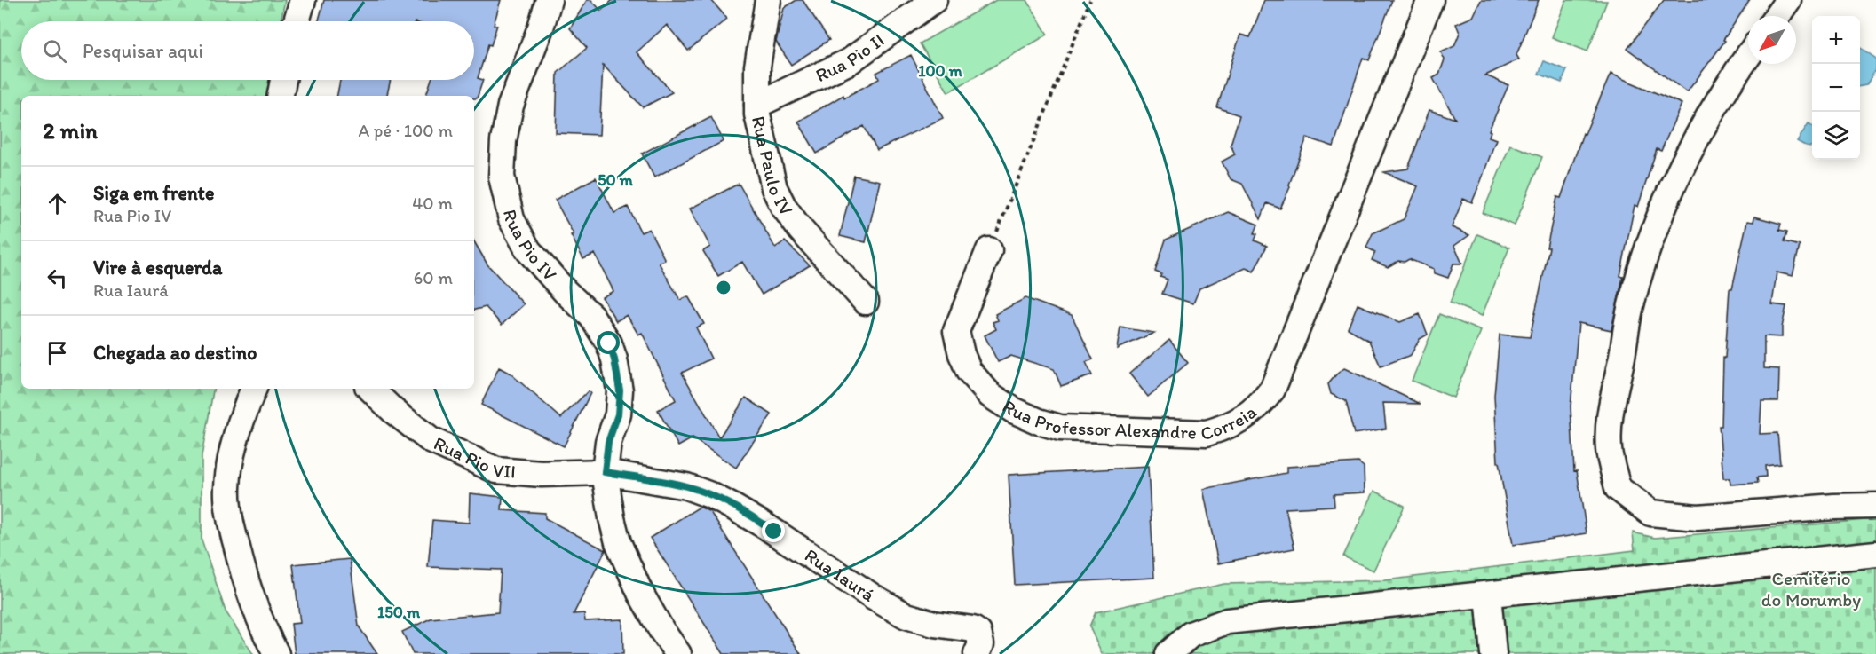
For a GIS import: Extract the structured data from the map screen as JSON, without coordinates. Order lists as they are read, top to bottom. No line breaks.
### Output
{"streets":{"street":["Rua Pio II","Rua Paulo IV","Rua Pio IV","Rua Professor Alexandre Correia","Rua Pio VII","Rua Iaurá"]},"crossings":[["Rua Pio II","Rua Paulo IV"],["Rua Pio IV","Rua Pio VII"],["Rua Pio IV","Rua Iaurá"],["Rua Pio VII","Rua Iaurá"]],"parks":["Cemitério do Morumby"],"north":"bottom left","page":{"map_buttons":["+","−"],"search":"Pesquisar aqui","heading":["2 min","A pé · 100 m"],"list":[["Siga em frente","Rua Pio IV","40 m"],["Vire à esquerda","Rua Iaurá","60 m"],"Chegada ao destino"]},"rings":["100 m","50 m","150 m"]}
